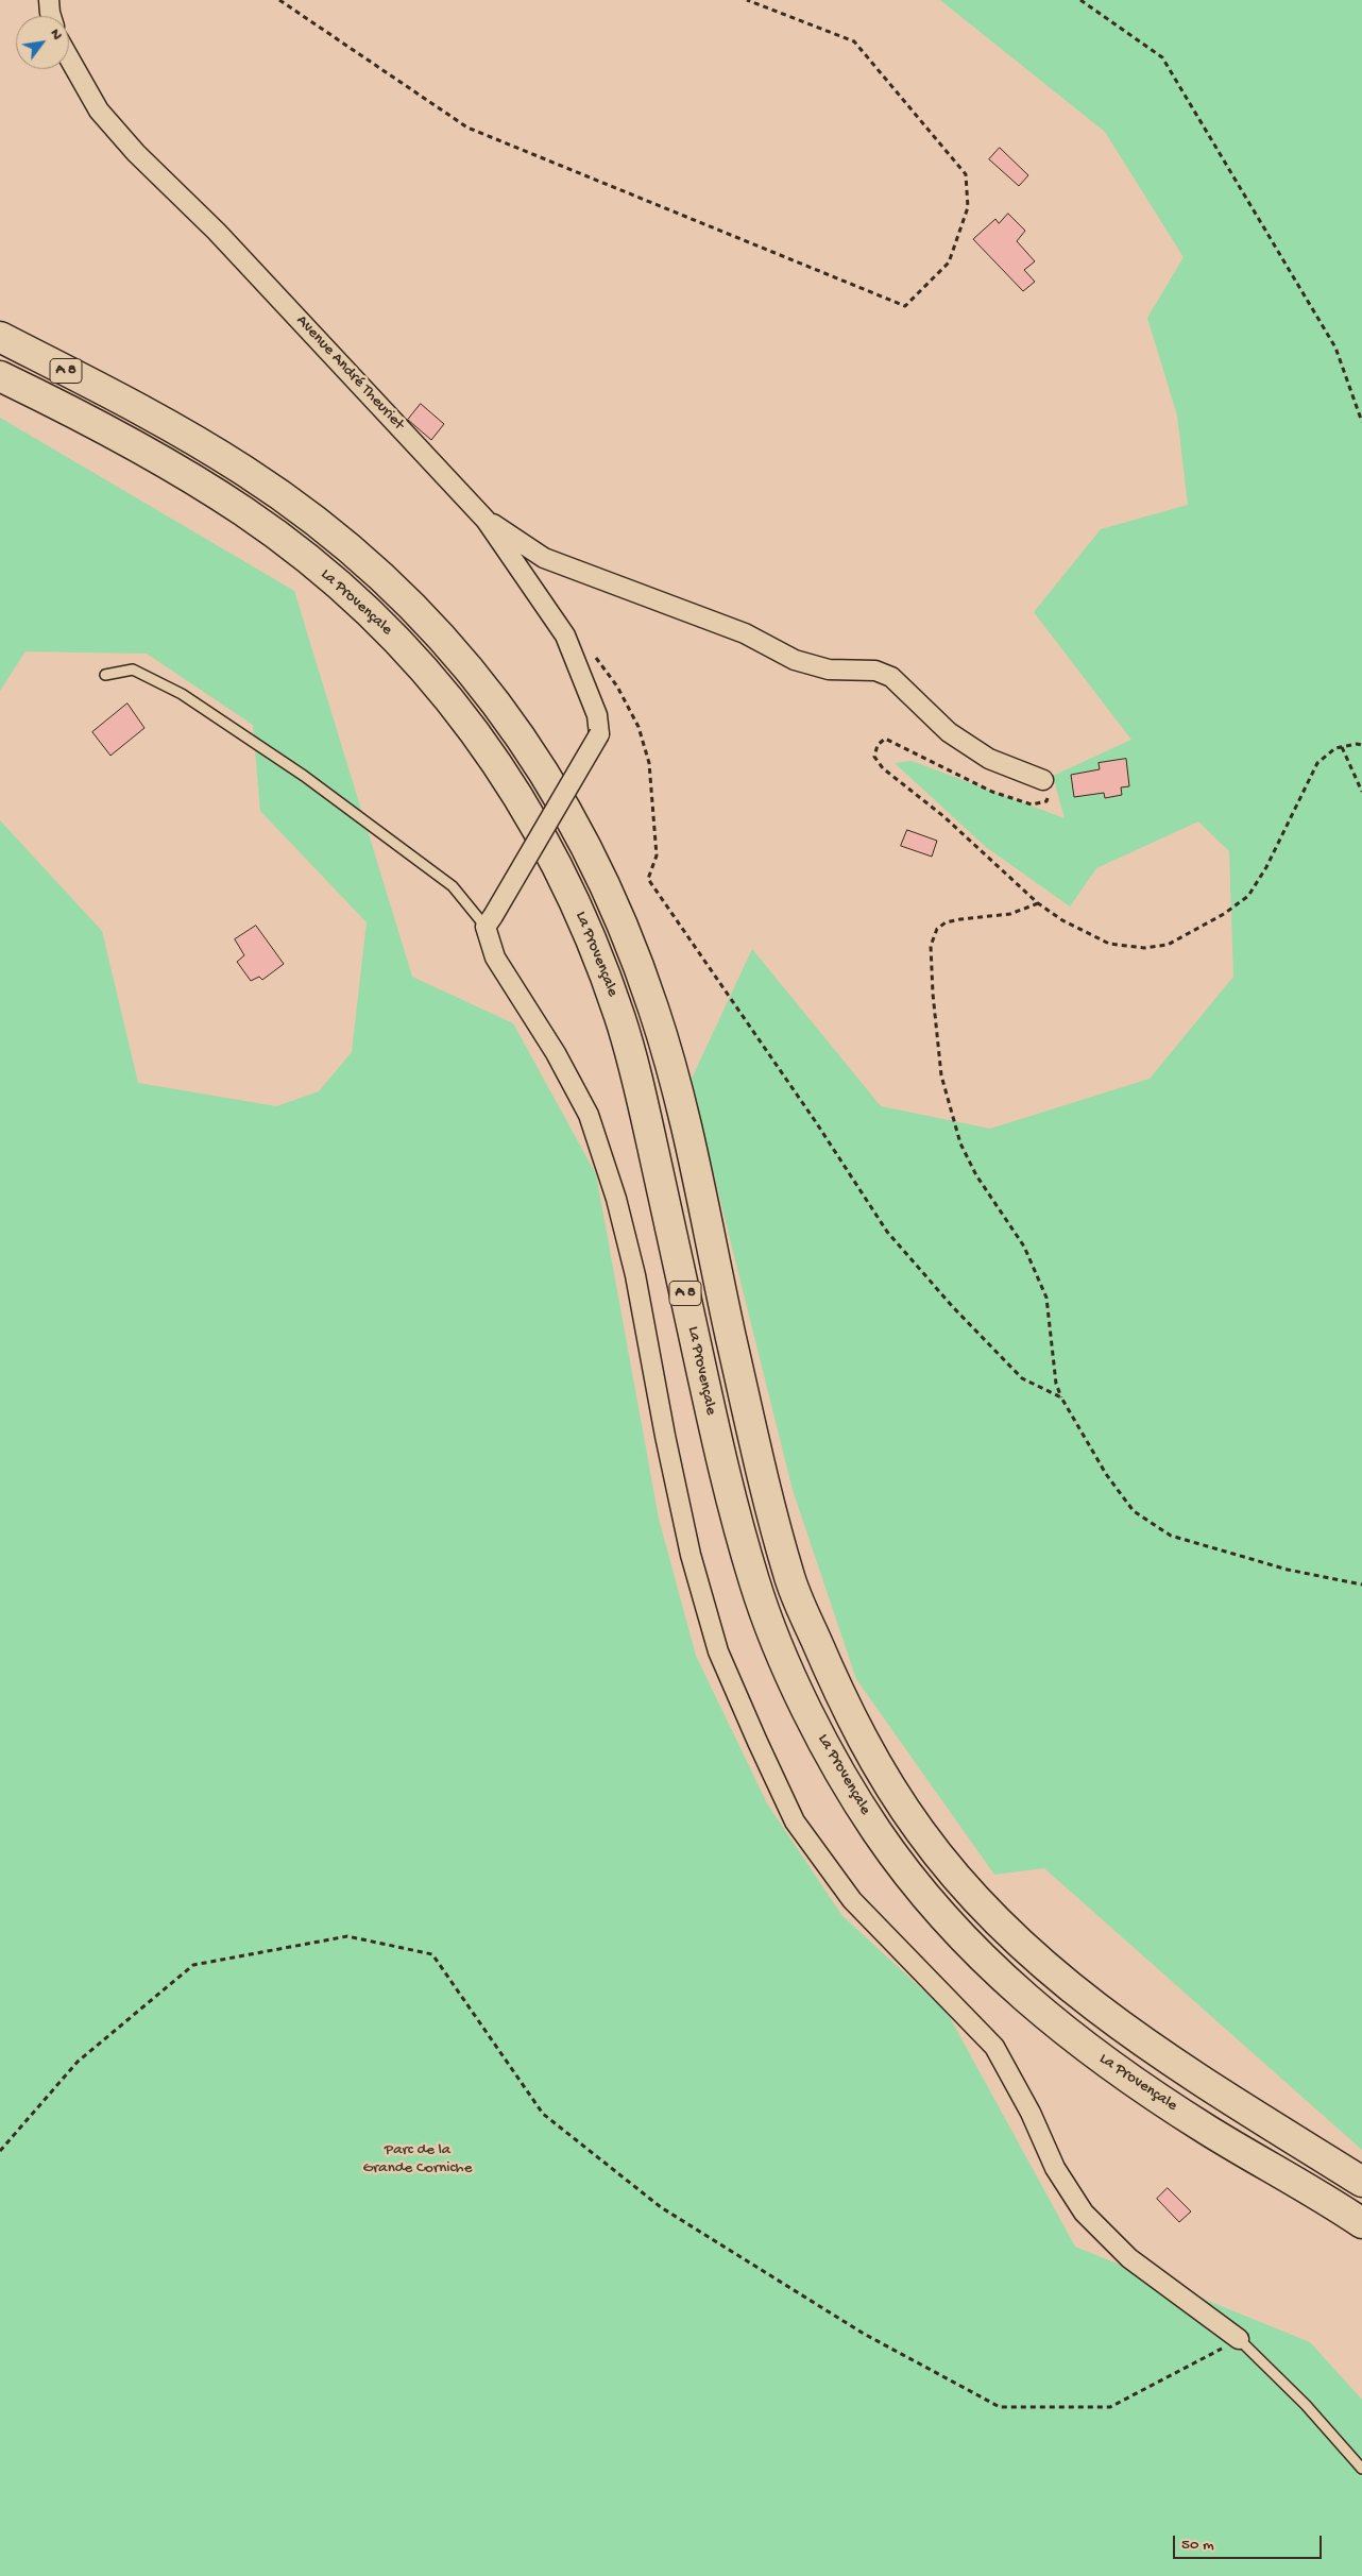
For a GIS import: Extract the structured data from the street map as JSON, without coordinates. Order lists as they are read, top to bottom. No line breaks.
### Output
{"streets":{"highway":["A 8","La Provençale"],"street":["Avenue André Theuriet"]},"parks":["Parc de la Grande Corniche"],"scale_bar":"50 m","north":"top right"}
